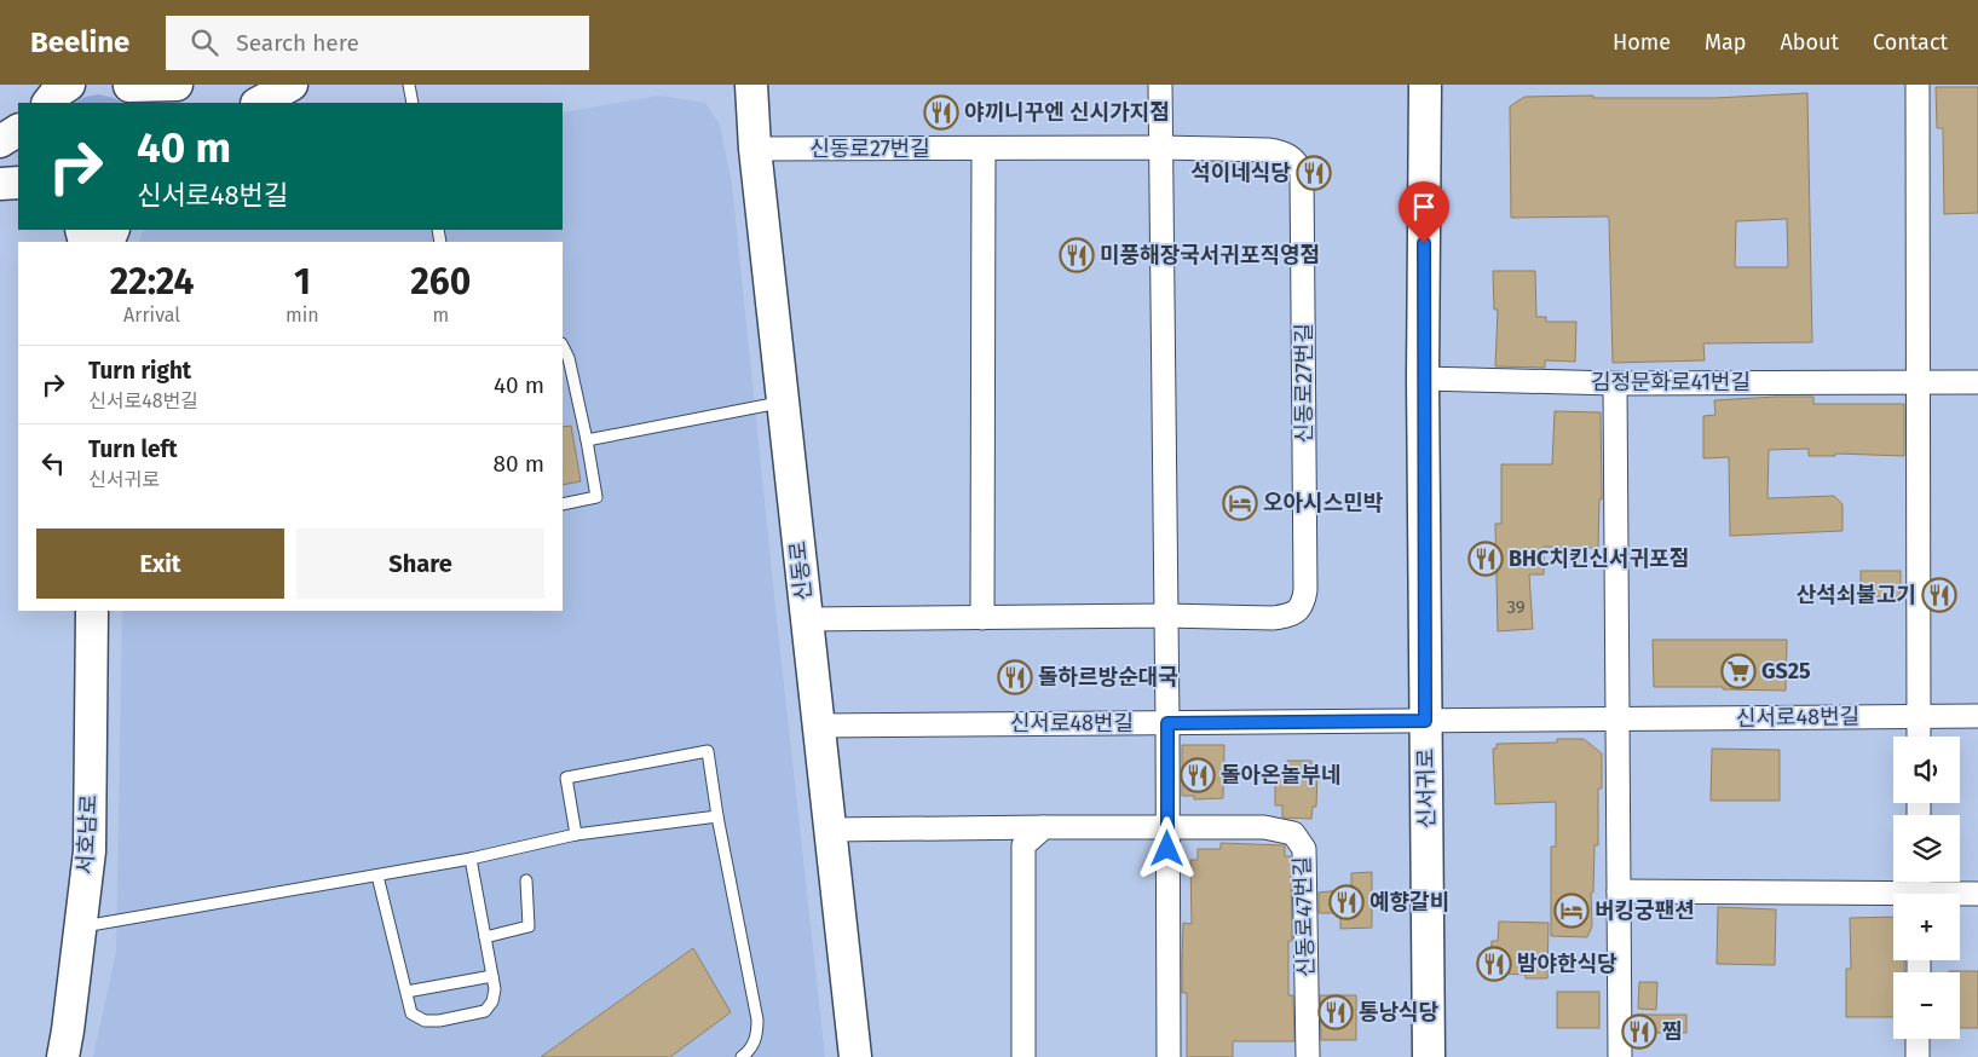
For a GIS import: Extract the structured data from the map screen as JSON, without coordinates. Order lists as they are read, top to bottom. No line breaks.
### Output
{"streets":{"street":["신동로27번길","김정문화로41번길","신동로","신서로48번길","신서귀로","서호남로","신동로47번길"]},"crossings":[["신동로27번길","신동로"],["김정문화로41번길","신서귀로"],["신동로","신서로48번길"],["신동로","신동로47번길"],["신서로48번길","신서귀로"]],"places":{"restaurant":["야끼니꾸엔 신시가지점","석이네식당","미풍해장국서귀포직영점","BHC치킨신서귀포점","산석쇠불고기","돌하르방순대국","돌아온놀부네","예향갈비","밤야한식당","통낭식당","찜"],"hotel":["오아시스민박","버킹궁팬션"],"supermarket":["GS25"]},"house_numbers":["39"],"page":{"header":"Beeline","search":"Search here","nav":["Home","Map","About","Contact"],"turn":["40 m","신서로48번길"],"eta":["22:24","Arrival","1","min","260","m"],"list":[{"name":"Turn right","note":"신서로48번길","value":"40 m"},{"name":"Turn left","note":"신서귀로","value":"80 m"}],"buttons":["Exit","Share"],"map_buttons":["+","−"]}}
